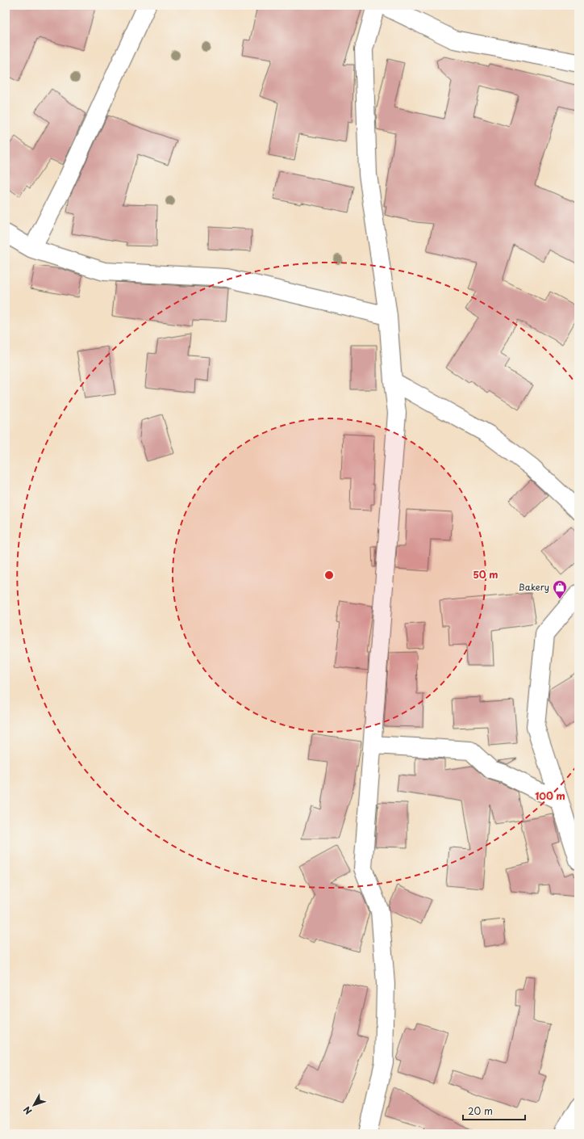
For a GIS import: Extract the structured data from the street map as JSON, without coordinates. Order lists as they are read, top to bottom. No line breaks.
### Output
{"places":{"shop":["Bakery"]},"scale_bar":"20 m","north":"bottom left","rings":["50 m","100 m"]}
